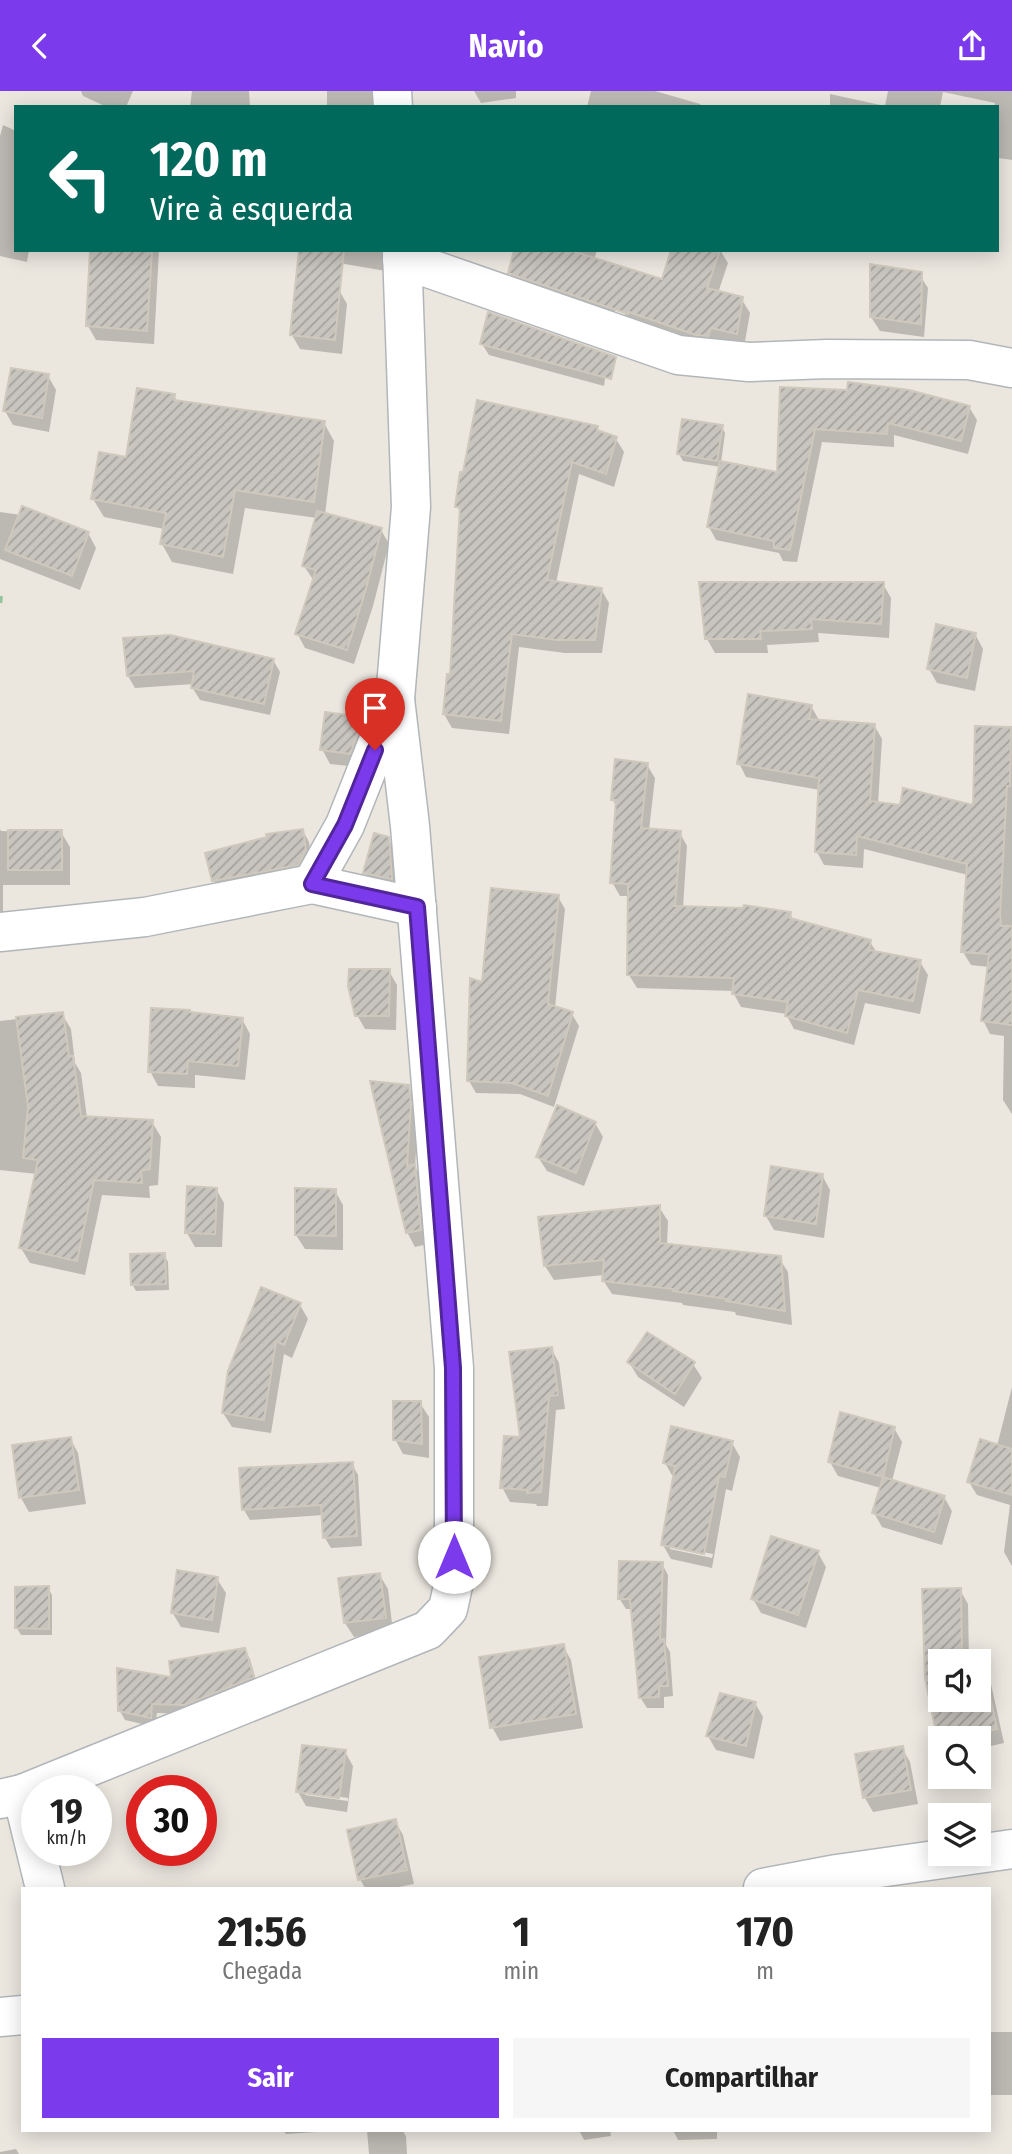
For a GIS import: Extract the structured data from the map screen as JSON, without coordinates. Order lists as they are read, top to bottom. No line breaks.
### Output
{"page":{"header":"Navio","turn":["120 m","Vire à esquerda"],"speed":"19 km/h","limit":"30","eta":["21:56","Chegada","1","min","170","m"],"buttons":["Sair","Compartilhar"]}}
